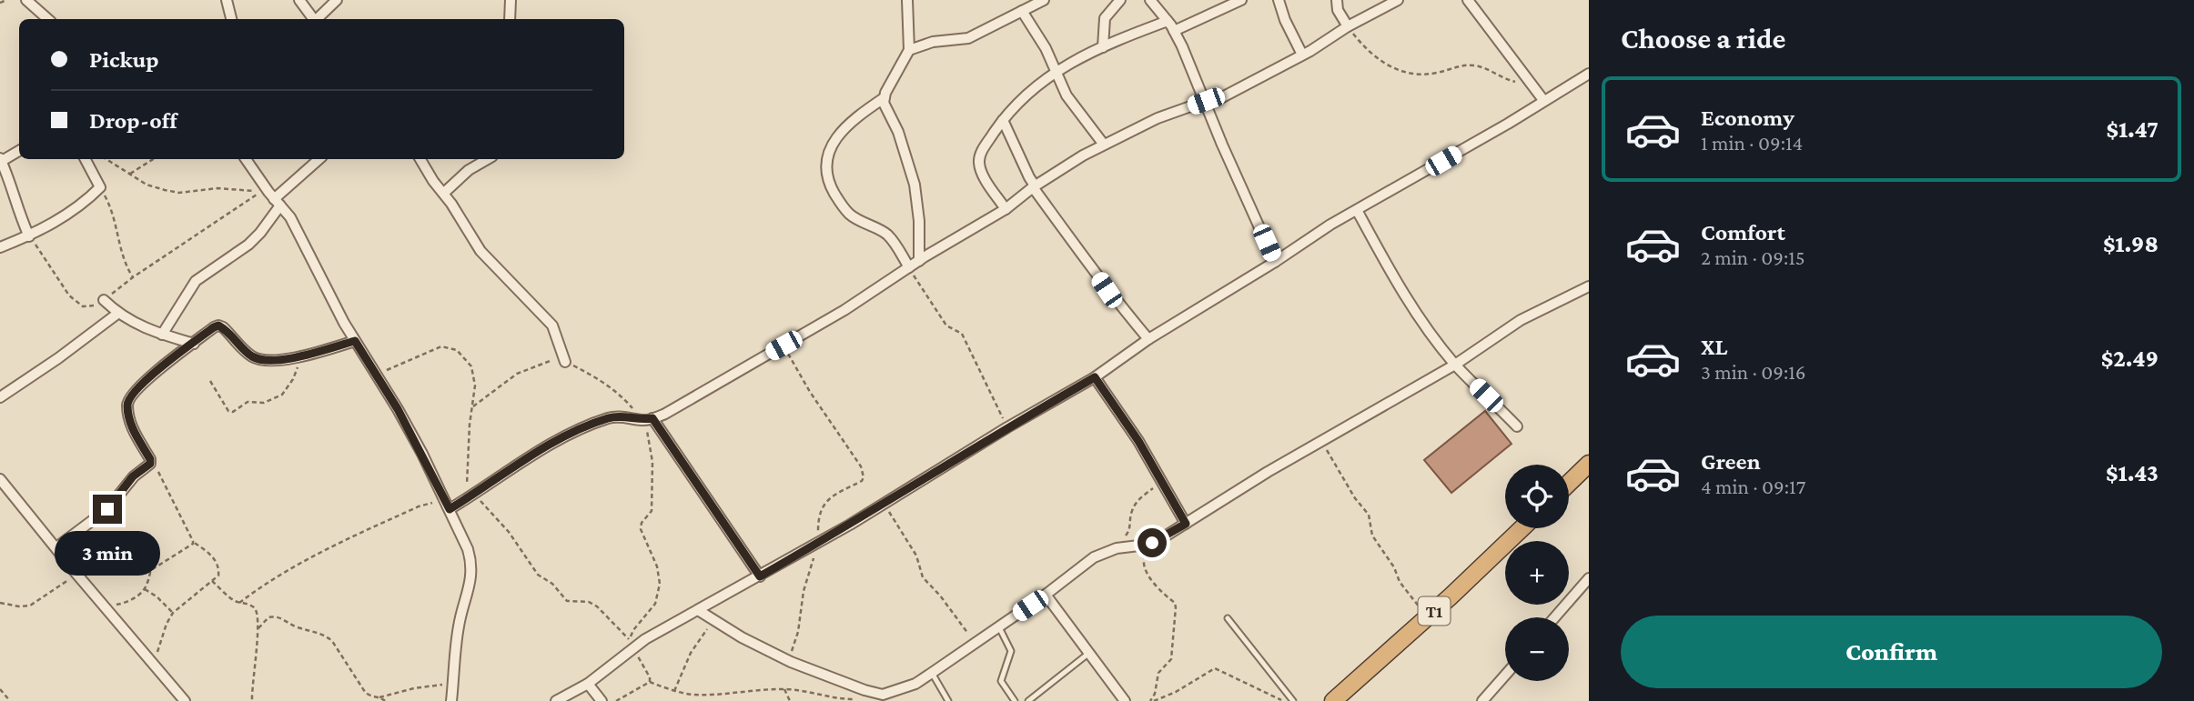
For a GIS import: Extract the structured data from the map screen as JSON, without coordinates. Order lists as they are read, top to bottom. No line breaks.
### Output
{"streets":{"highway":["T1"]},"page":{"heading":"Choose a ride","banner":["Pickup","Drop-off"],"list":[{"name":"Economy","note":"1 min · 09:14","value":"$1.47"},{"name":"Comfort","note":"2 min · 09:15","value":"$1.98"},{"name":"XL","note":"3 min · 09:16","value":"$2.49"},{"name":"Green","note":"4 min · 09:17","value":"$1.43"}],"map_buttons":["+","−"],"bubble":"3 min","buttons":"Confirm"}}
